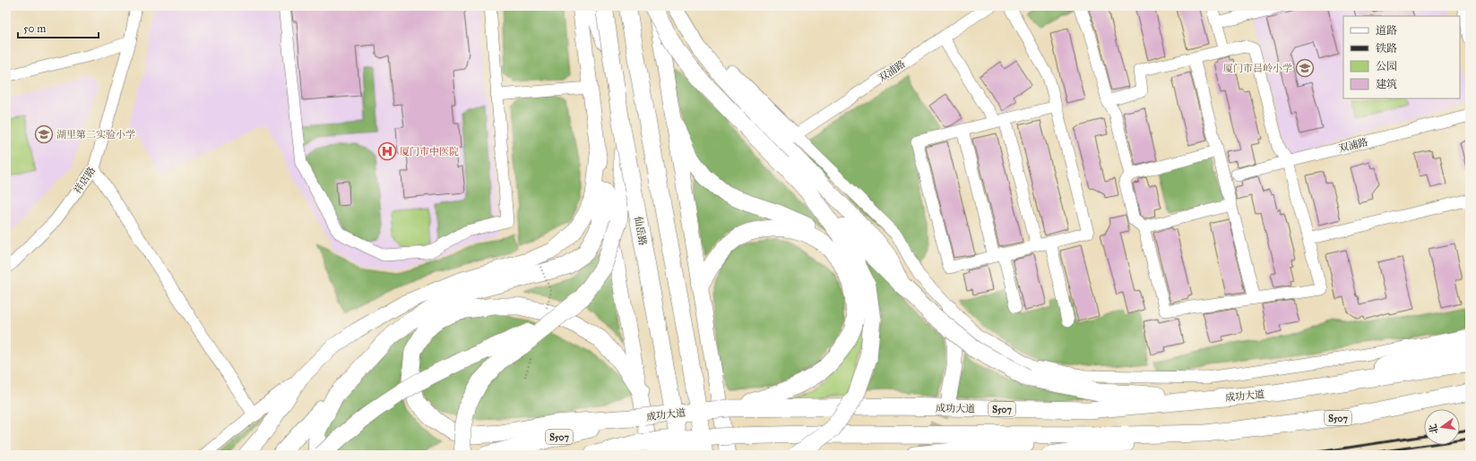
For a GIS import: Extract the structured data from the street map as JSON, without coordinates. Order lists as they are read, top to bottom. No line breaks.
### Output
{"streets":{"highway":["仙岳路","成功大道","S507"],"street":["双浦路","祥店路"]},"places":{"school or university":["厦门市吕岭小学","湖里第二实验小学"],"hospital":["厦门市中医院"]},"legend":["道路","铁路","公园","建筑"],"scale_bar":"50 m","north":"left"}
